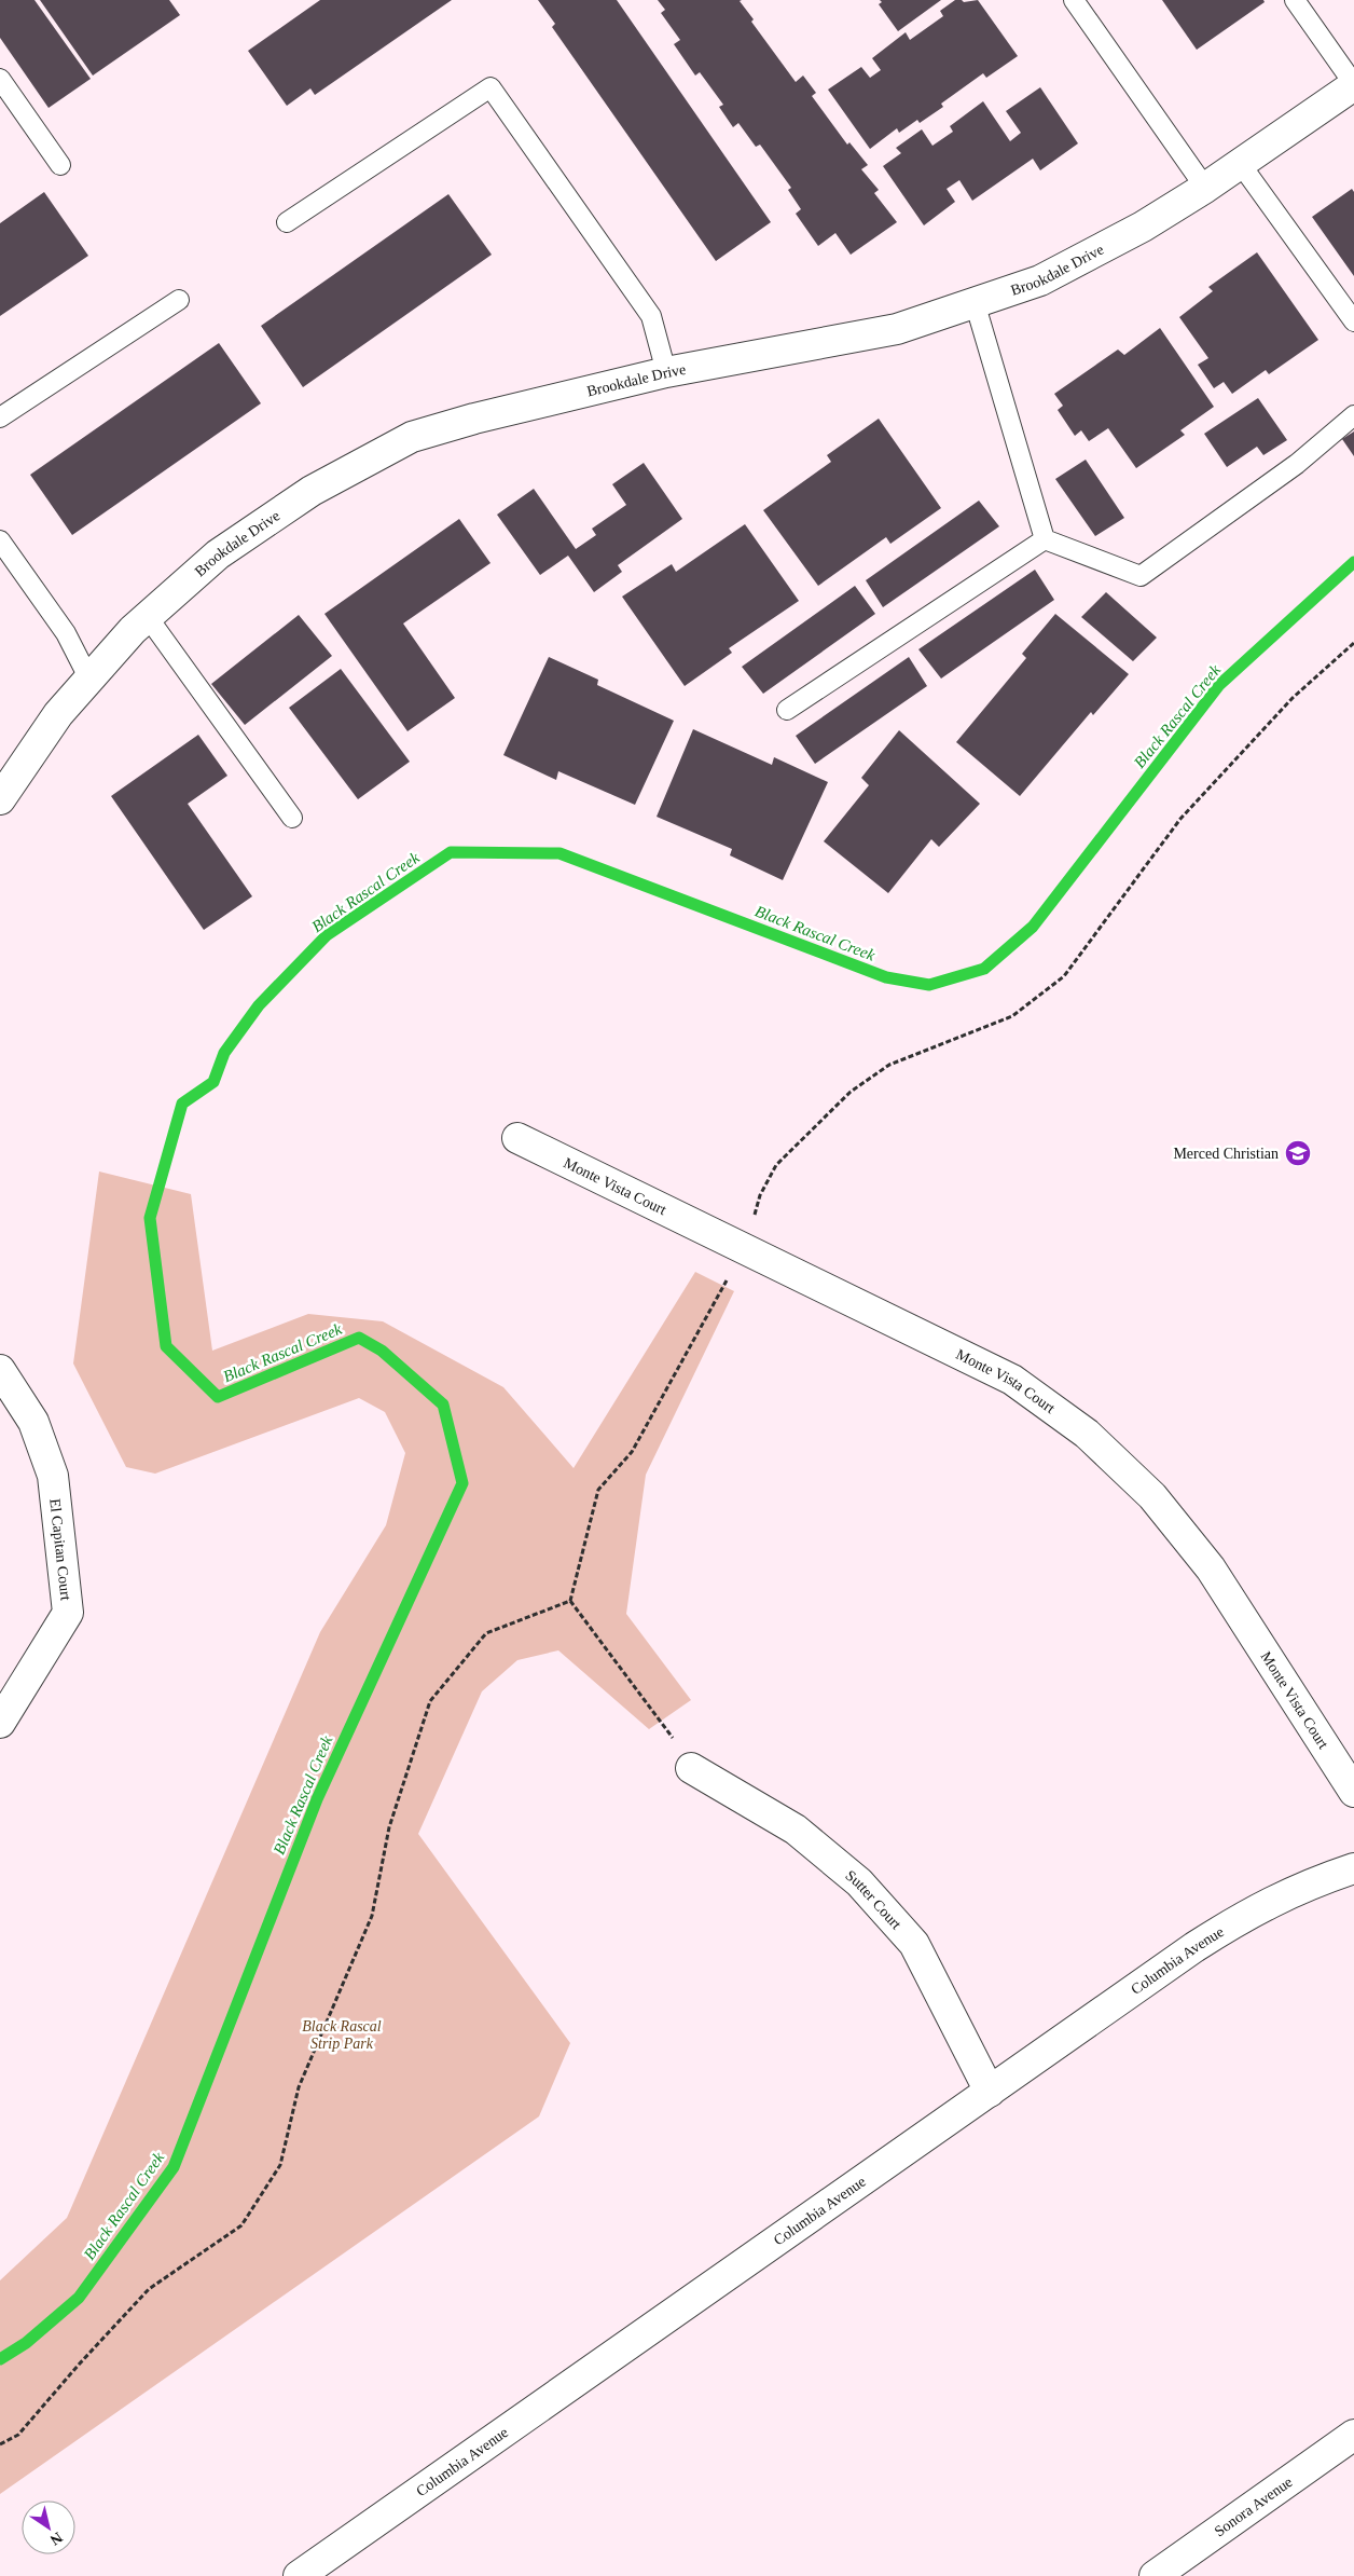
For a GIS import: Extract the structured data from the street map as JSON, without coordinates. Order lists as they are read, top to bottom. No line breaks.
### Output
{"streets":{"street":["Brookdale Drive","Monte Vista Court","El Capitan Court","Sutter Court","Columbia Avenue","Sonora Avenue"]},"crossings":[["Sutter Court","Columbia Avenue"]],"water":["Black Rascal Creek"],"parks":["Black Rascal Strip Park"],"places":{"school or university":["Merced Christian"]},"north":"bottom right"}
